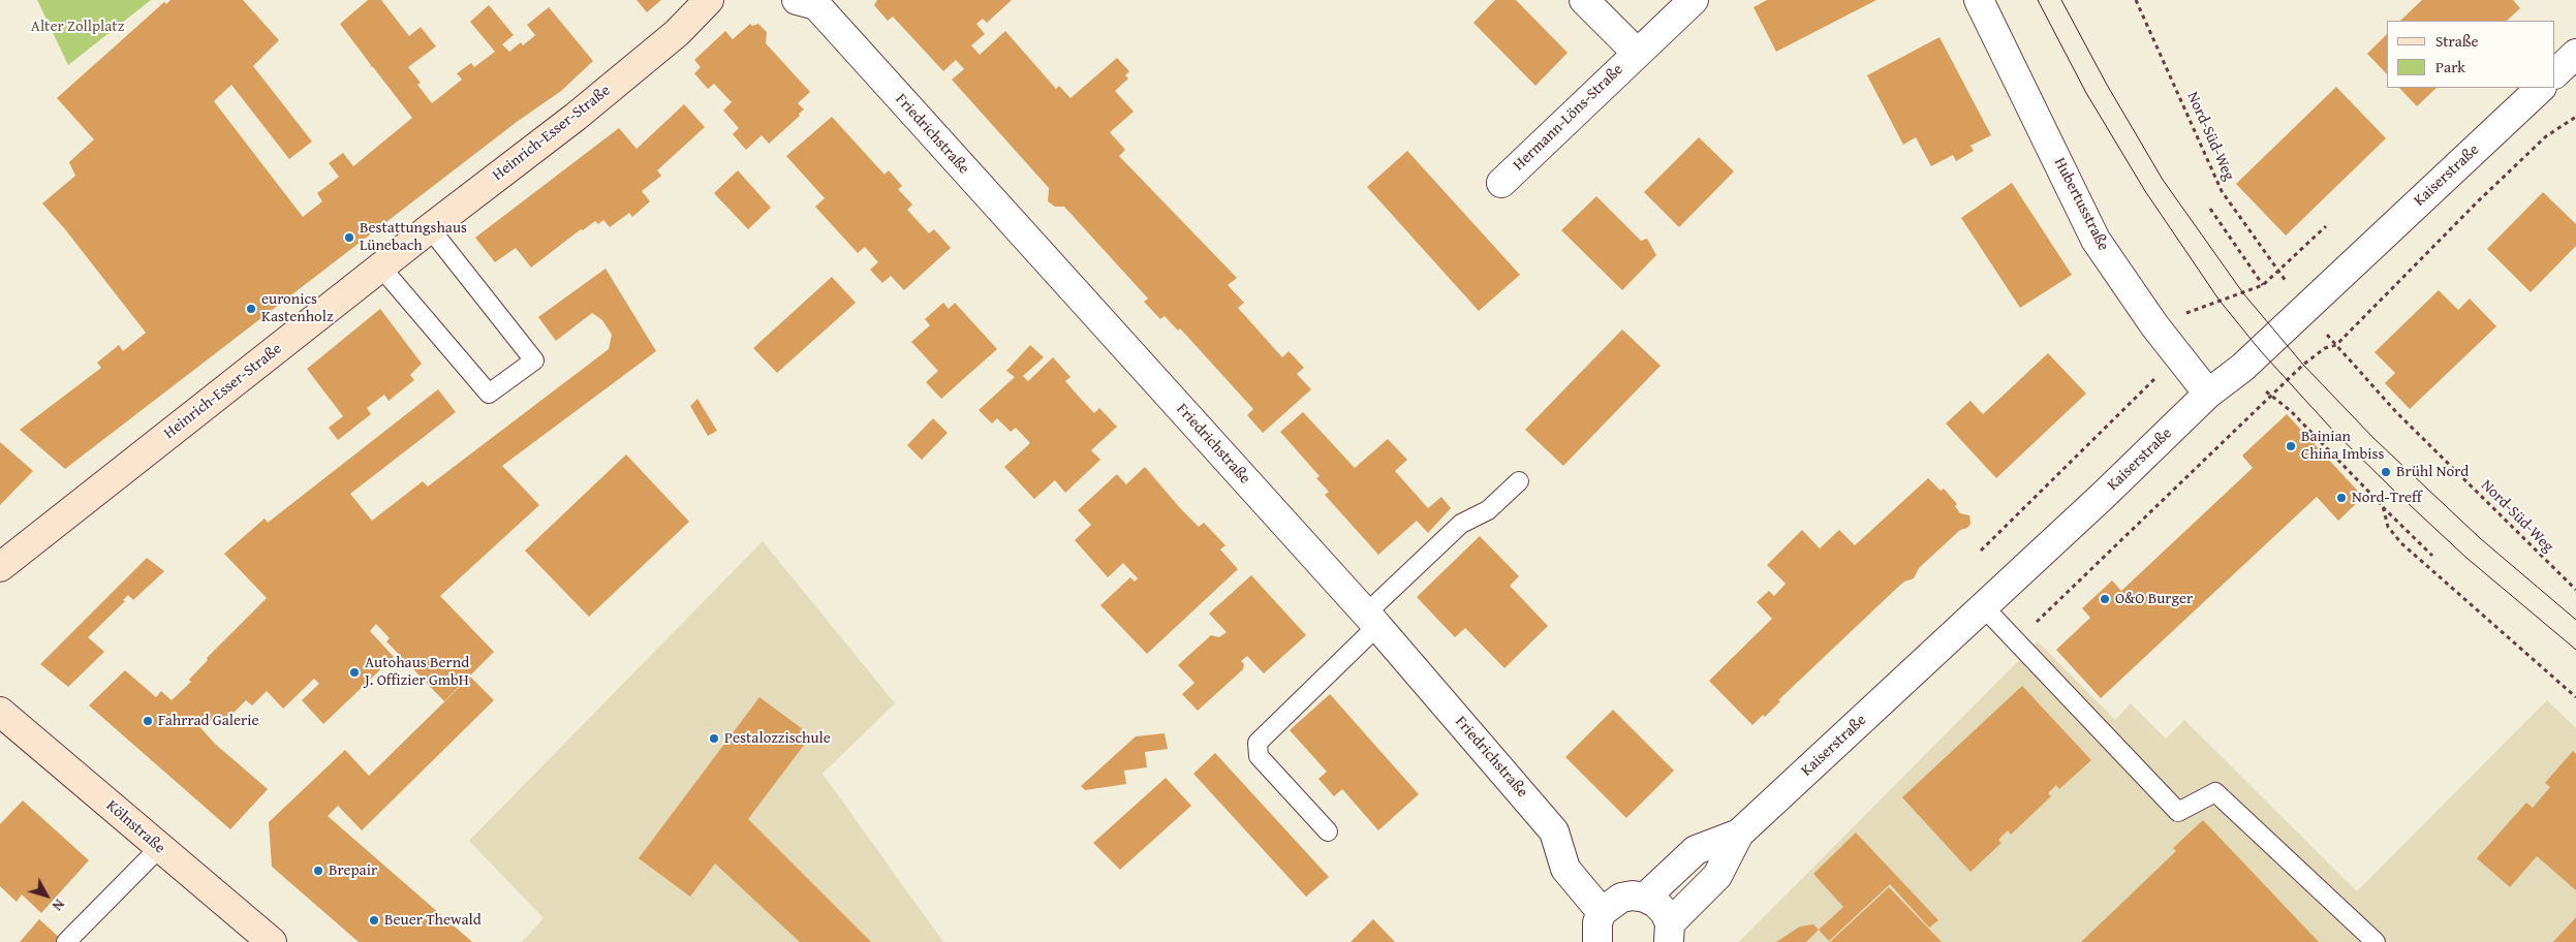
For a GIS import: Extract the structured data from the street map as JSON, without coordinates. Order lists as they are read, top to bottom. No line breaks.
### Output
{"streets":{"main road":["Heinrich-Esser-Straße","Kölnstraße"],"street":["Hermann-Löns-Straße","Friedrichstraße","Kaiserstraße","Hubertusstraße"],"path":["Nord-Süd-Weg"]},"crossings":[["Kaiserstraße","Hubertusstraße"]],"parks":["Alter Zollplatz"],"places":["Bestattungshaus Lünebach","euronics Kastenholz","Bainian China Imbiss","Brühl Nord","Nord-Treff","O&O Burger","Autohaus Bernd J. Offizier GmbH","Fahrrad Galerie","Pestalozzischule","Brepair","Beuer Thewald"],"legend":["Straße","Park"],"north":"bottom right"}
